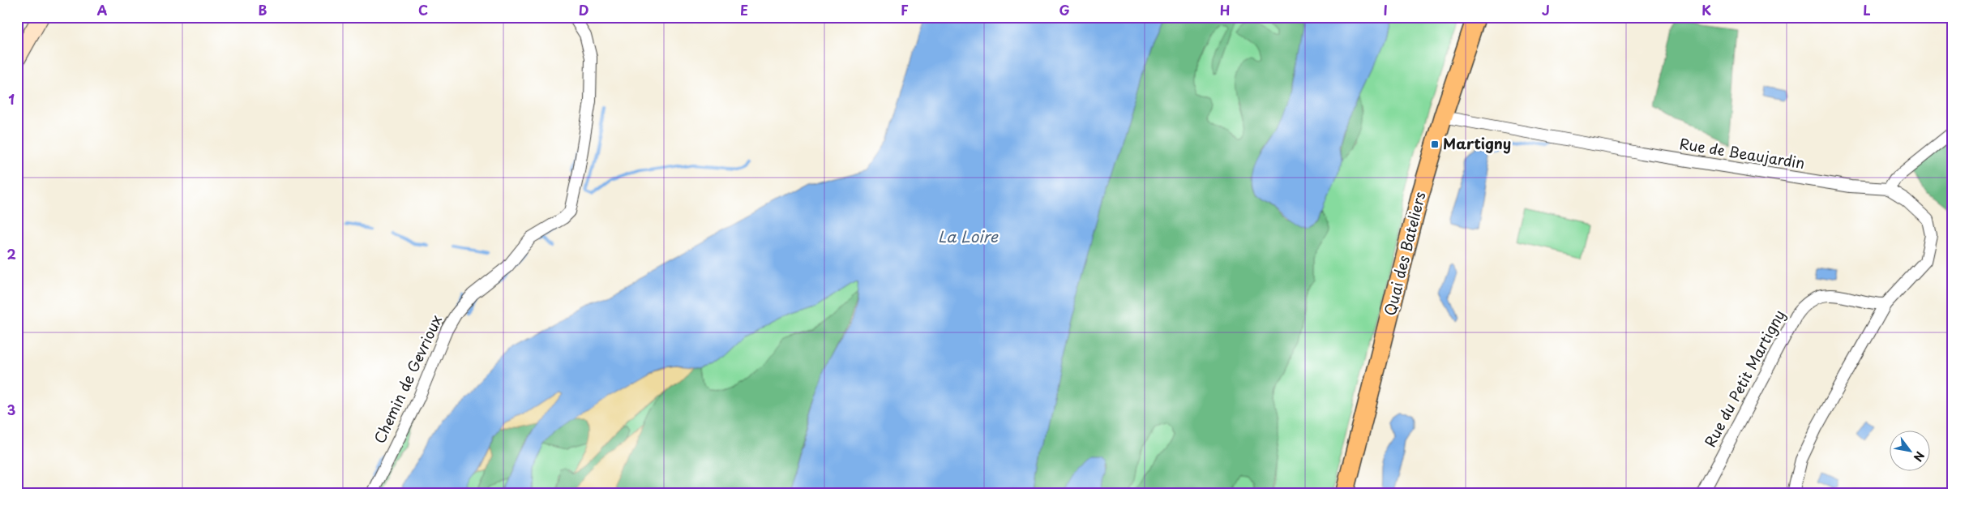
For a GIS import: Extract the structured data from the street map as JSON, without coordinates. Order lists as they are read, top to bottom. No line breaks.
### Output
{"streets":{"main road":["Quai des Bateliers"],"street":["Rue de Beaujardin","Rue du Petit Martigny","Chemin de Gevrioux"]},"crossings":[["Rue de Beaujardin","Quai des Bateliers"],["Rue de Beaujardin","Rue du Petit Martigny"]],"water":["La Loire"],"places":{"transit":["Martigny"]},"north":"bottom right","grid":{"columns":["A","B","C","D","E","F","G","H","I","J","K","L"],"rows":["1","2","3"]}}
